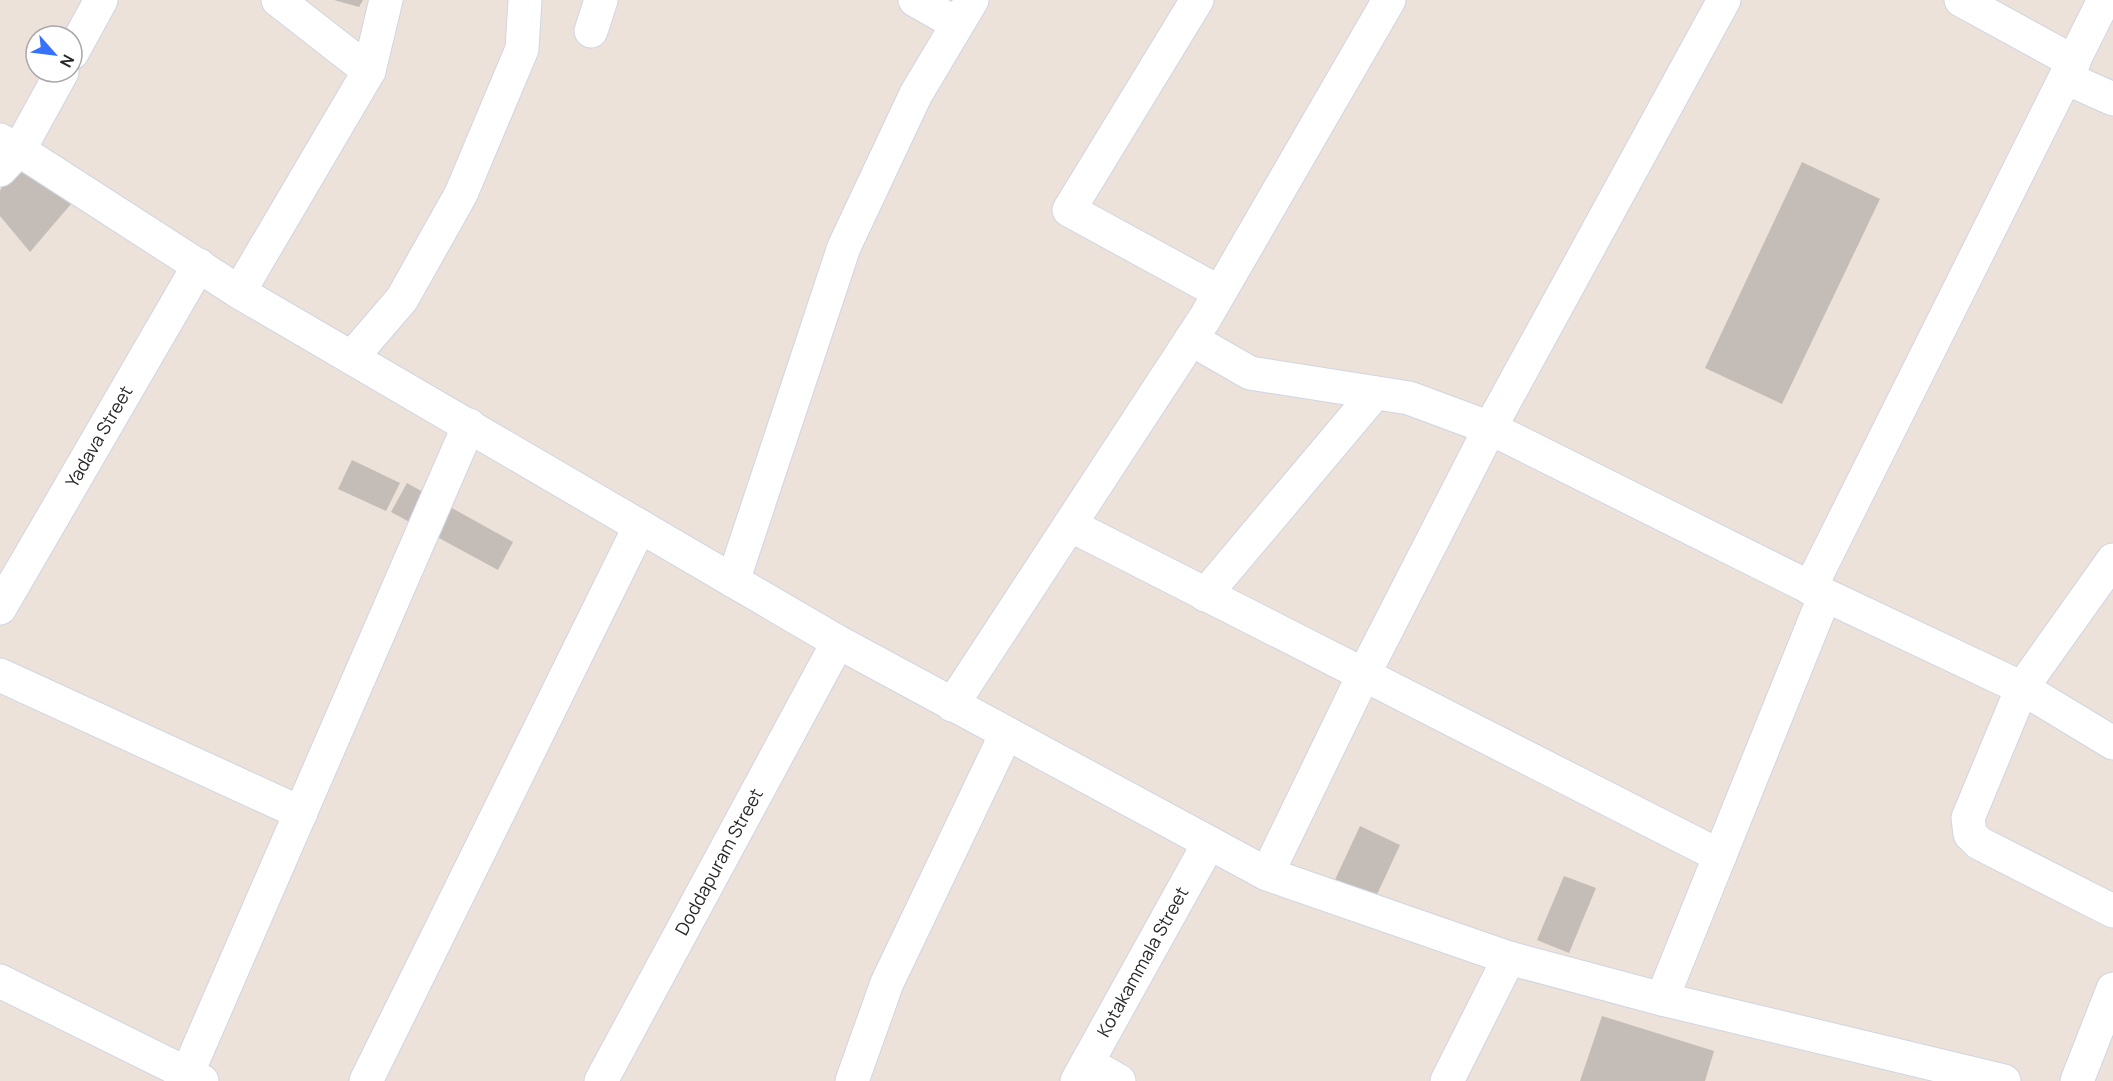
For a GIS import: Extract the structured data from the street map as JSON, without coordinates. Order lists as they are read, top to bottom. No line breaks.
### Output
{"streets":{"street":["Yadava Street","Doddapuram Street","Kotakammala Street"]},"north":"bottom right"}
